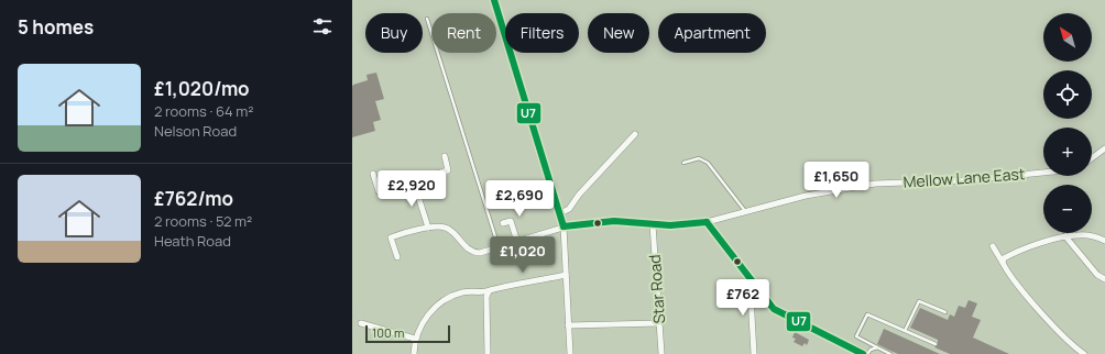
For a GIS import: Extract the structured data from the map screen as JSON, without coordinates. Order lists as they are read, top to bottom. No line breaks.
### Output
{"streets":{"street":["Mellow Lane East","Star Road"]},"crossings":[["Mellow Lane East","Star Road"]],"lines":["transit line U7"],"scale_bar":"100 m","north":"top left","page":{"heading":"5 homes","map_buttons":["+","−"],"chip":["Buy","Rent","Filters","New","Apartment"],"list":[{"name":"£1,020/mo","note":"2 rooms · 64 m² · Nelson Road"},{"name":"£762/mo","note":"2 rooms · 52 m² · Heath Road"}],"price":["£1,650","£2,920","£2,690","£1,020","£762"],"scale":"100 m"}}
